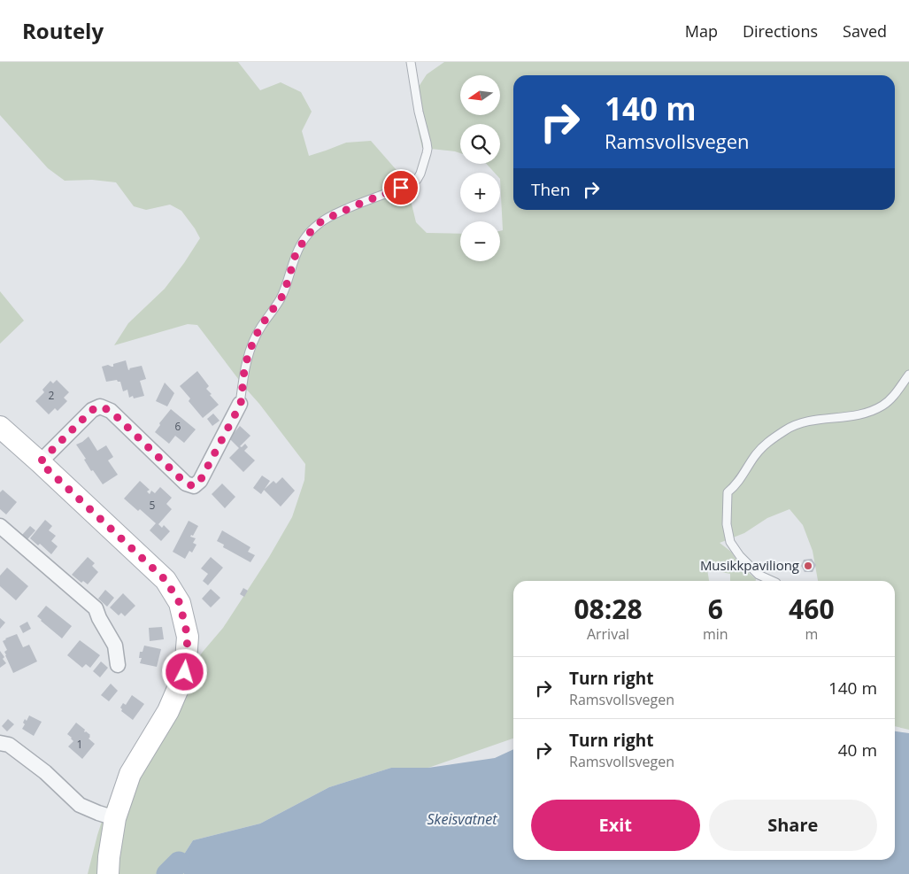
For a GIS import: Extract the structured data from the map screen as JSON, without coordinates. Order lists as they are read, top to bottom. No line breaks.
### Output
{"water":["Skeisvatnet"],"places":["Musikkpaviliong"],"house_numbers":["2","6","5","1"],"north":"left","page":{"header":"Routely","nav":["Map","Directions","Saved"],"map_buttons":["+","−"],"turn":["140 m","Ramsvollsvegen"],"then":"Then","eta":["08:28","Arrival","6","min","460","m"],"list":[{"name":"Turn right","note":"Ramsvollsvegen","value":"140 m"},{"name":"Turn right","note":"Ramsvollsvegen","value":"40 m"}],"buttons":["Exit","Share"]}}
